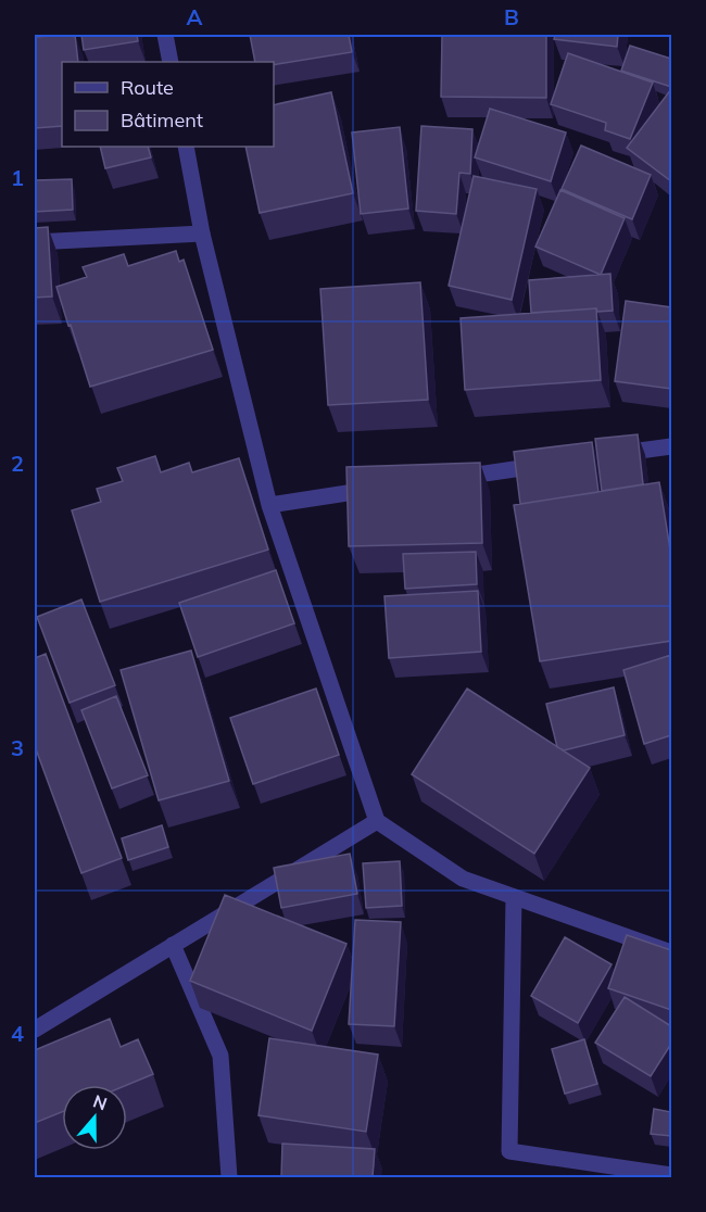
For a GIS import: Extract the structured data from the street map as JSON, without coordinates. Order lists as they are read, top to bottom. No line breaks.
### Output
{"legend":["Route","Bâtiment"],"north":"top","grid":{"columns":["A","B"],"rows":["1","2","3","4"]}}
